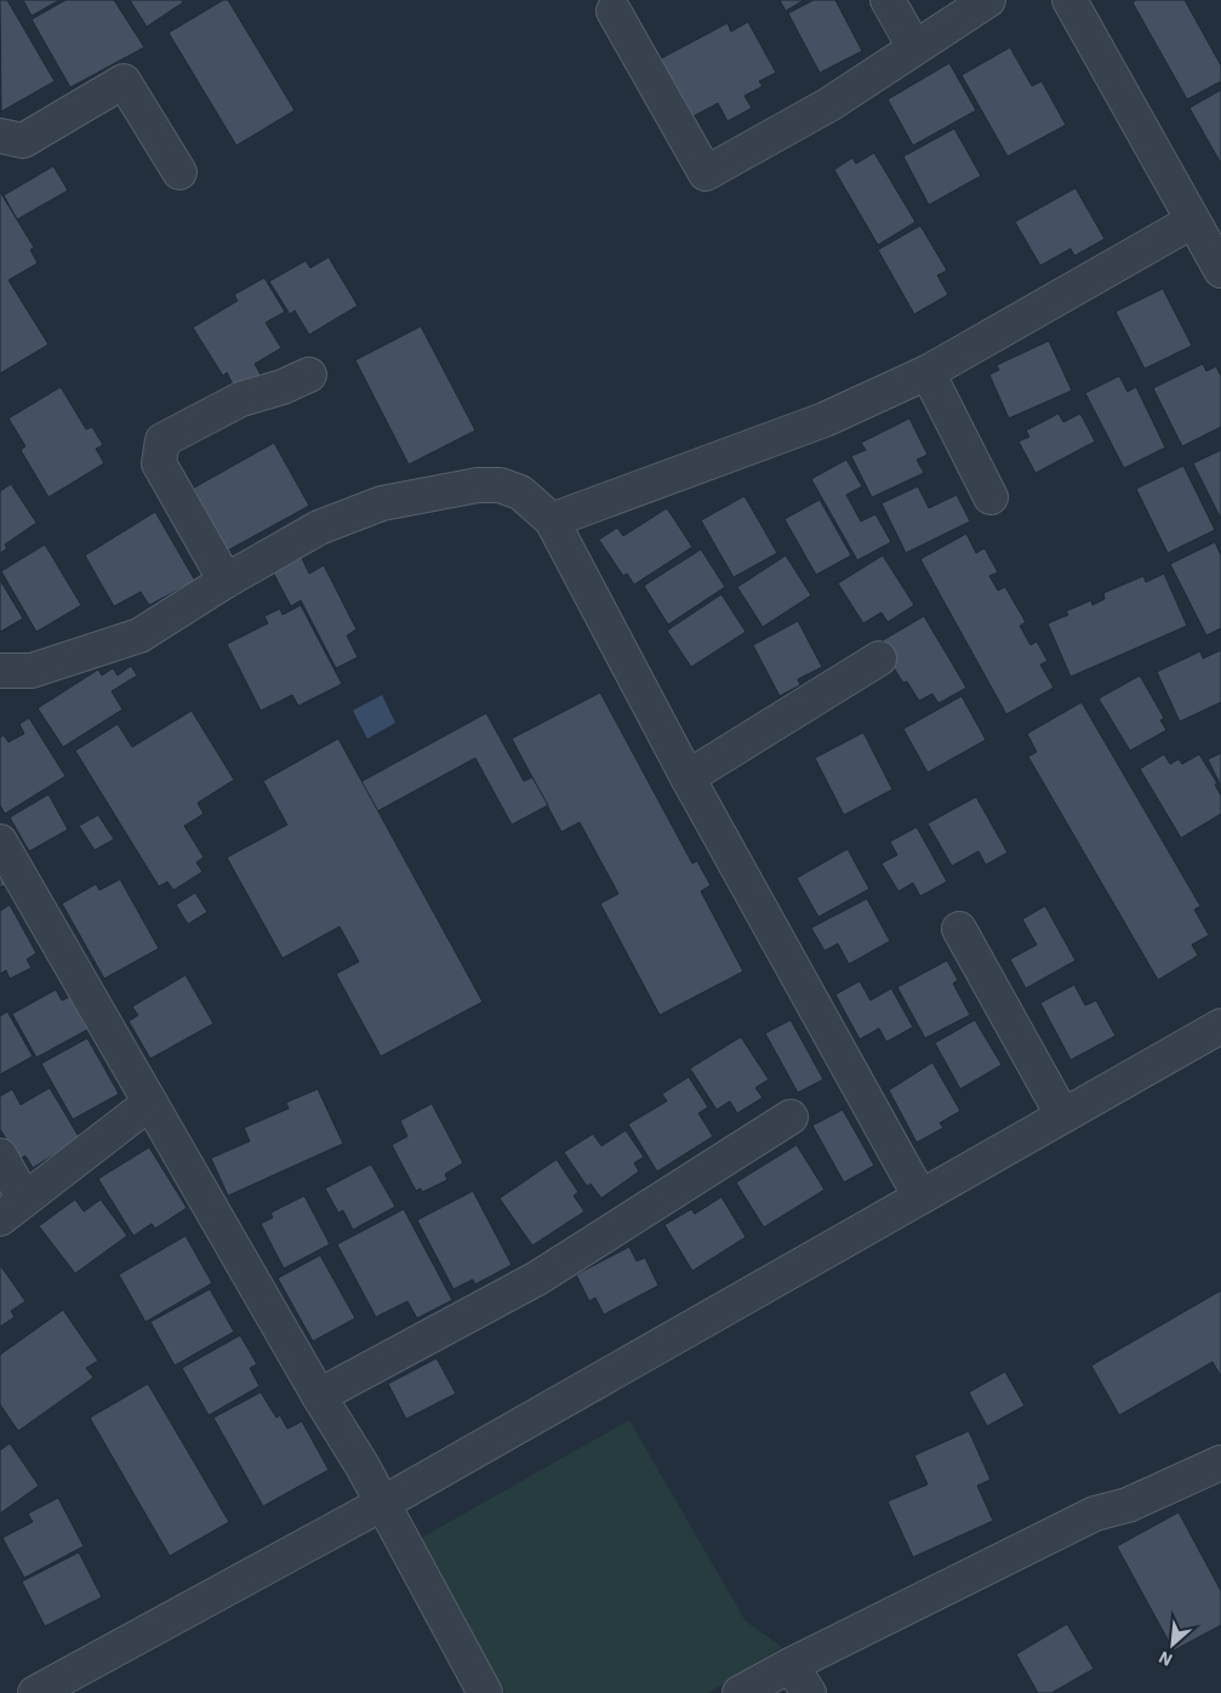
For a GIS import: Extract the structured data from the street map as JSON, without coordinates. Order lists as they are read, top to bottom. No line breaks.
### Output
{"north":"bottom left"}
